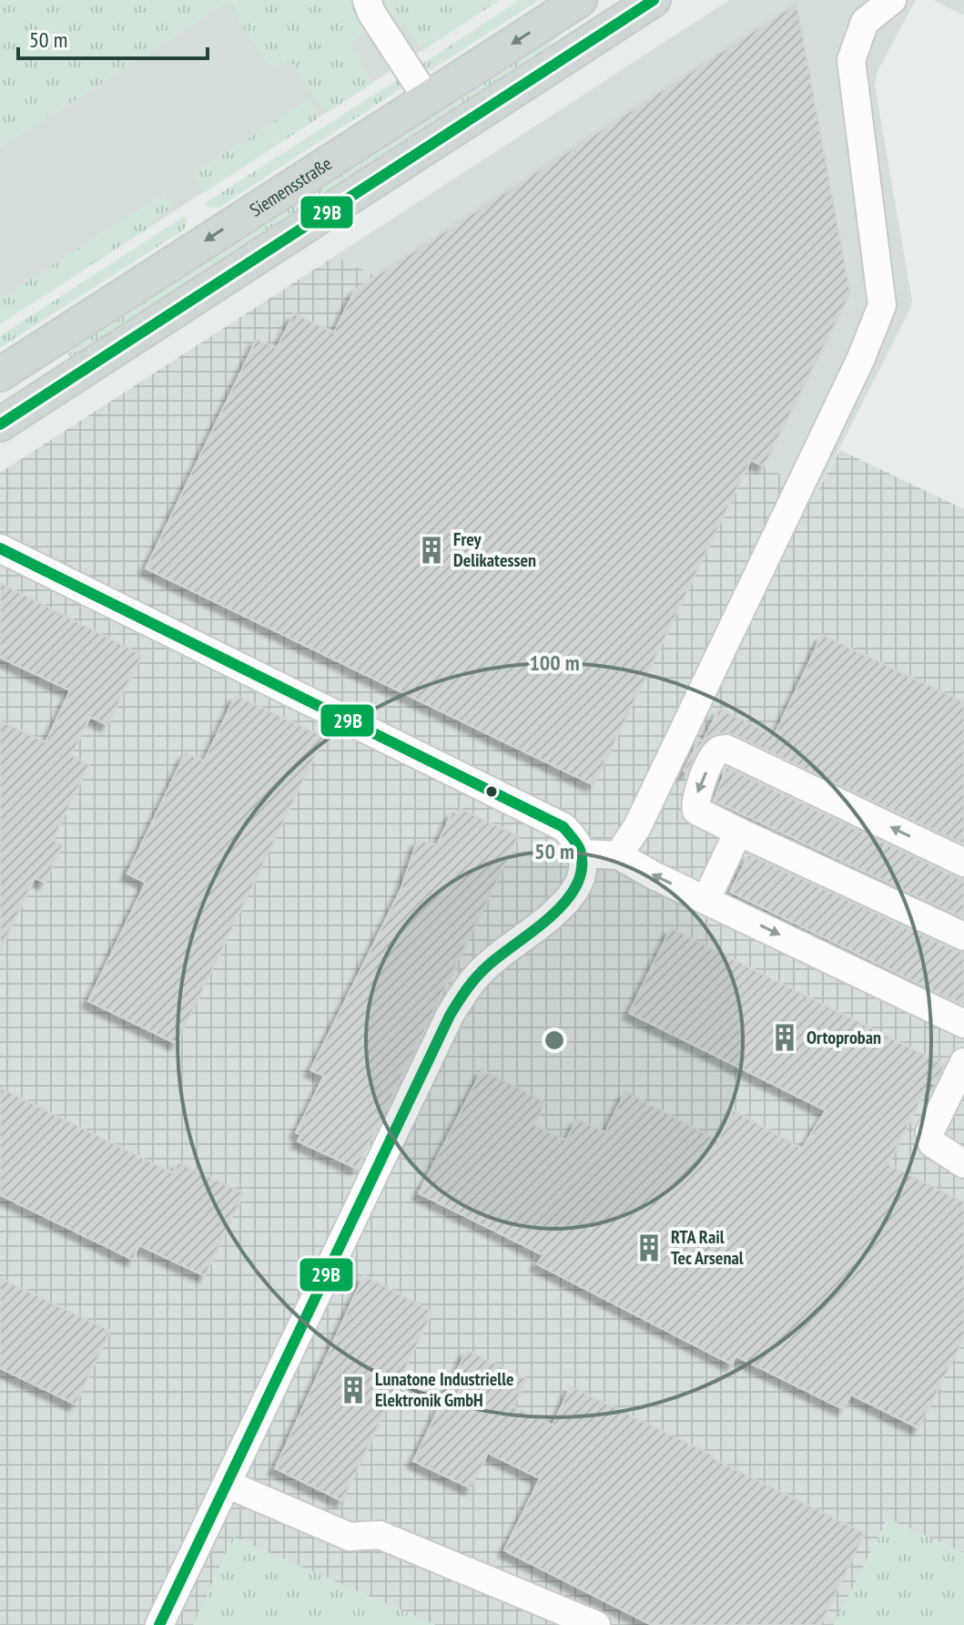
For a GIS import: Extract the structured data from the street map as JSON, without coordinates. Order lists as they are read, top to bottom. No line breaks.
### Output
{"streets":{"main road":["Siemensstraße"]},"places":{"building":["Frey Delikatessen","Ortoproban","RTA Rail Tec Arsenal","Lunatone Industrielle Elektronik GmbH"]},"lines":["transit line 29B"],"scale_bar":"50 m","rings":["100 m","50 m"]}
